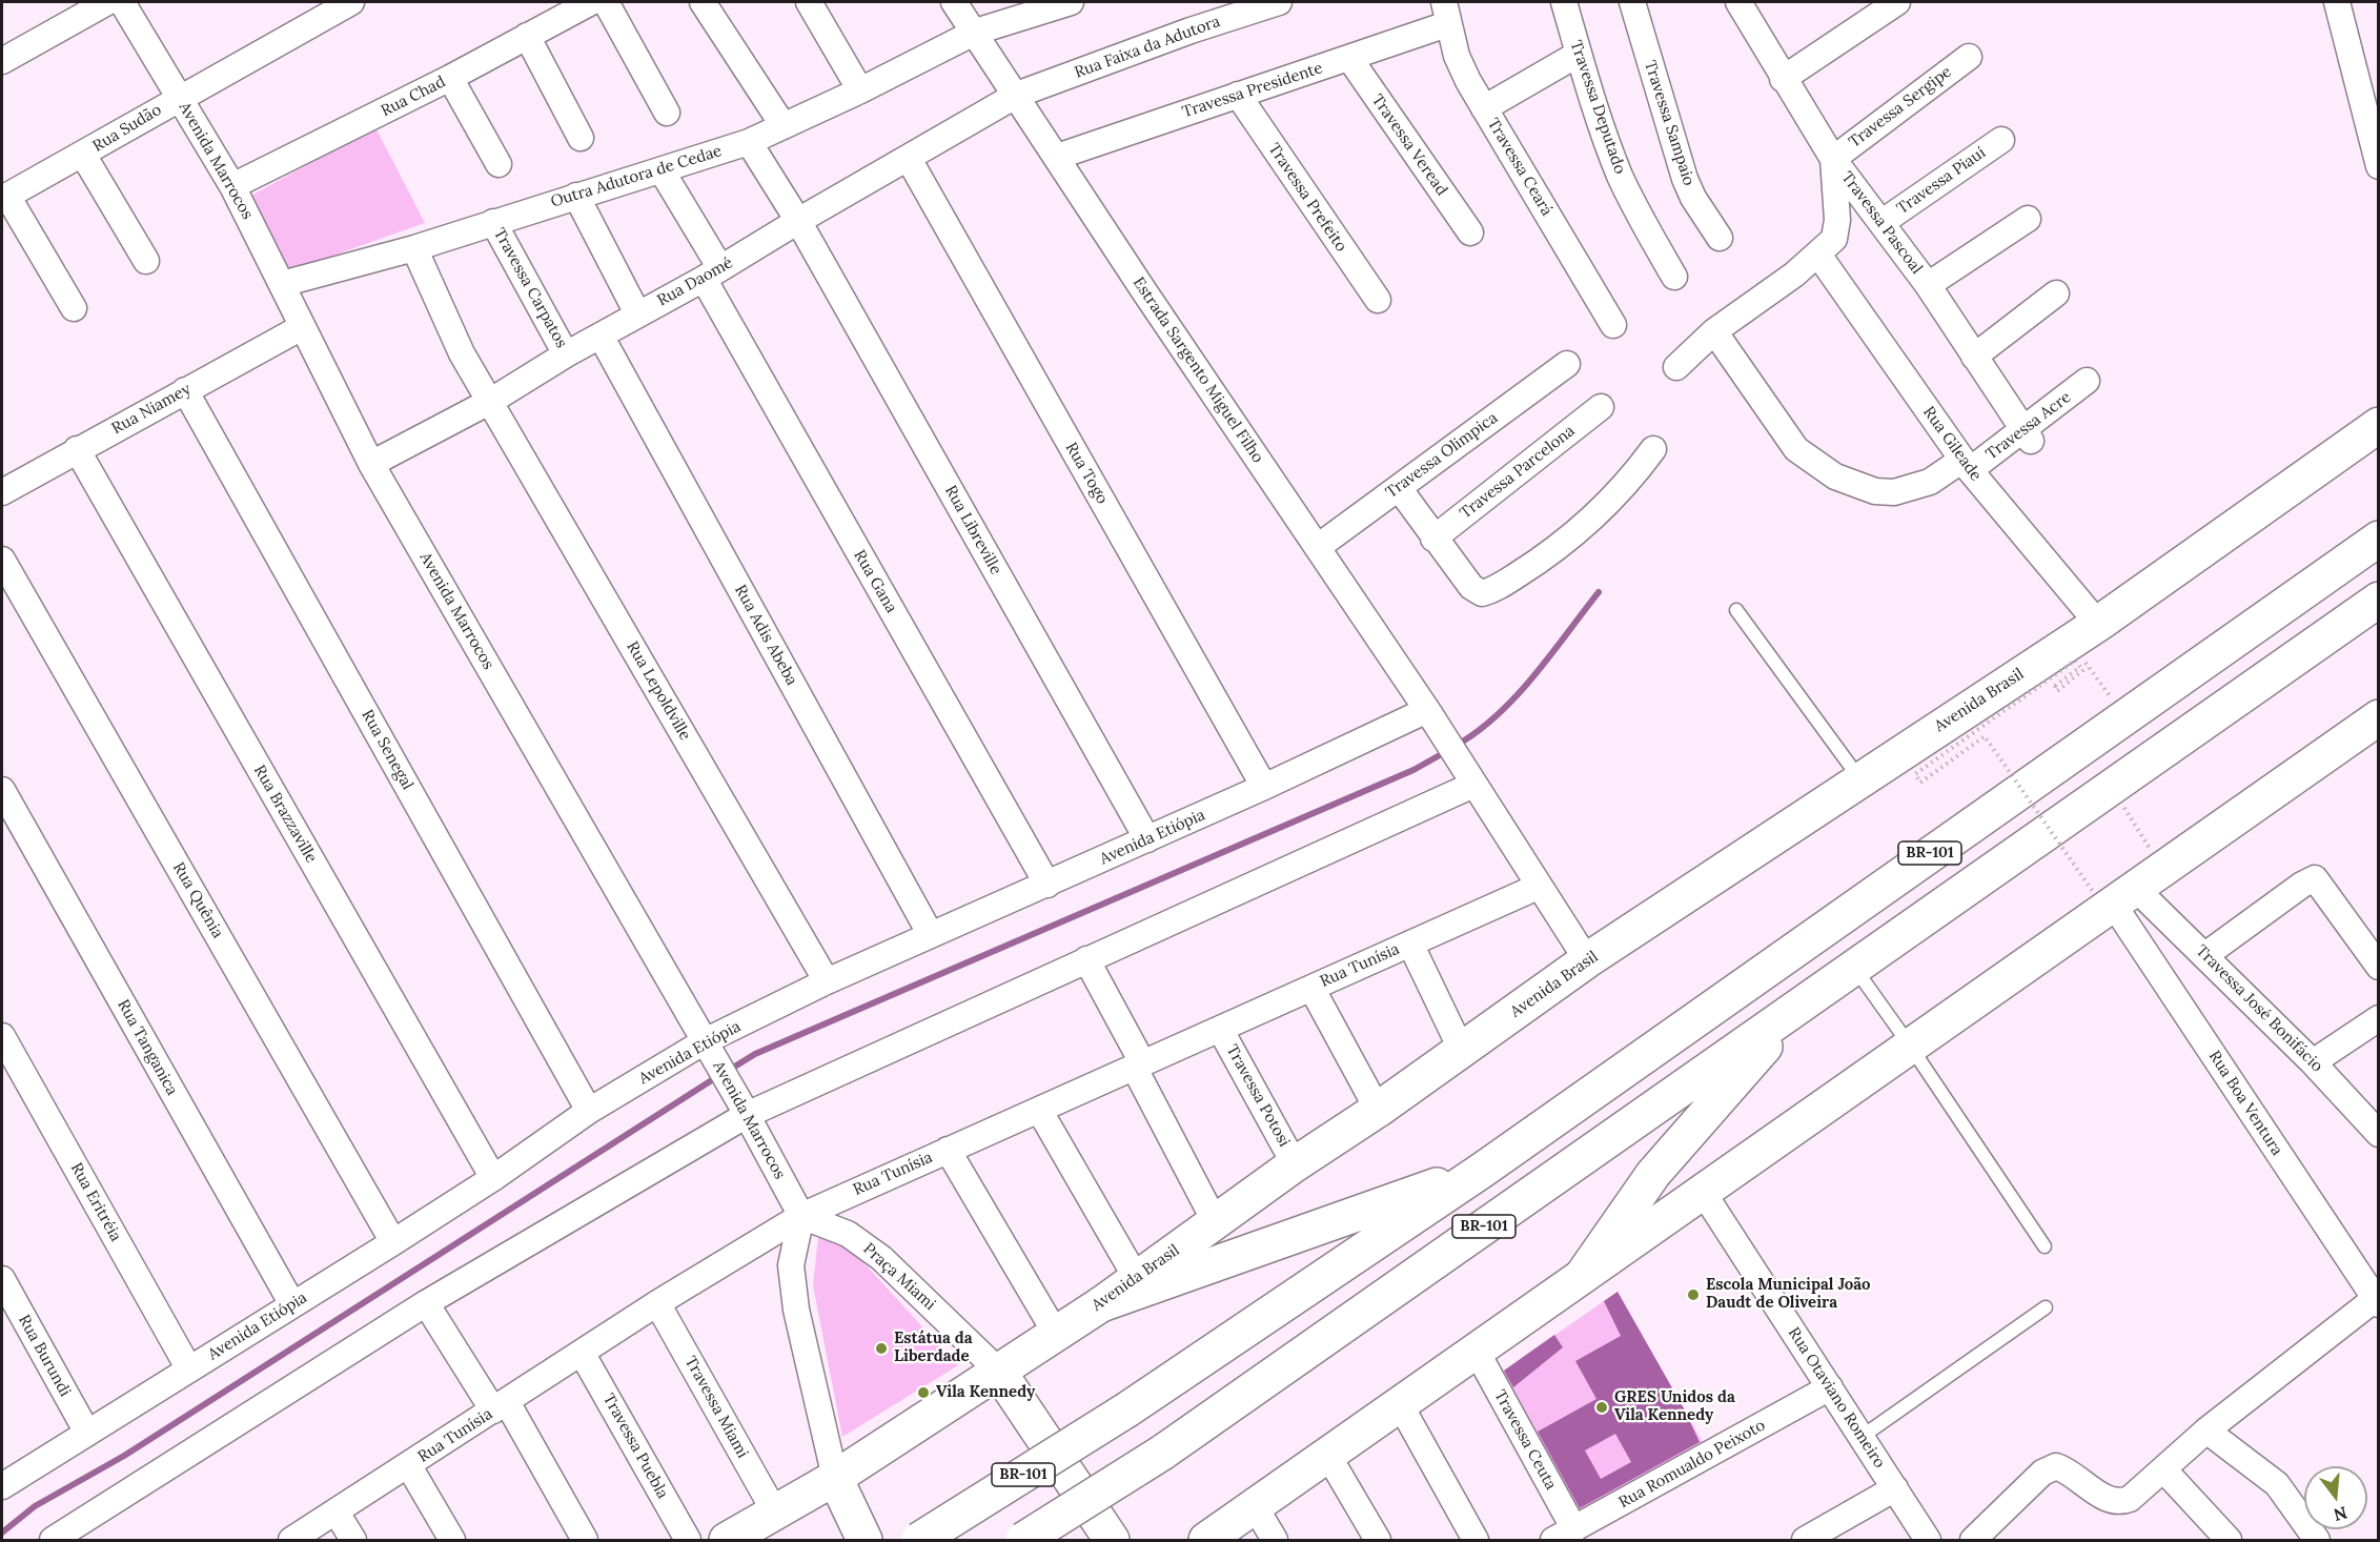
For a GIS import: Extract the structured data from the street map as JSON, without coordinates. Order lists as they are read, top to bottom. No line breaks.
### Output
{"streets":{"main road":["Avenida Brasil","BR-101","Praça Miami"],"street":["Rua Faixa da Adutora","Travessa Presidente","Rua Chad","Travessa Deputado","Travessa Sergipe","Travessa Sampaio","Rua Sudão","Travessa Veread","Avenida Marrocos","Travessa Ceará","Outra Adutora de Cedae","Travessa Piauí","Travessa Prefeito","Travessa Pascoal","Rua Daomé","Travessa Carpatos","Estrada Sargento Miguel Filho","Rua Niamey","Travessa Acre","Rua Gileade","Travessa Olimpica","Travessa Parcelona","Rua Togo","Rua Libreville","Rua Gana","Rua Adis Abeba","Rua Lepoldville","Rua Senegal","Rua Brazzaville","Avenida Etiópia","Rua Quênia","Rua Tunísia","Travessa José Bonifácio","Rua Tanganica","Travessa Potosi","Rua Boa Ventura","Rua Eritréia","Rua Burundi","Rua Otaviano Romeiro","Travessa Miami","Travessa Ceuta","Travessa Puebla","Rua Romualdo Peixoto"]},"crossings":[["Rua Faixa da Adutora","Rua Daomé"],["Rua Faixa da Adutora","Estrada Sargento Miguel Filho"],["Travessa Presidente","Travessa Veread"],["Travessa Presidente","Travessa Ceará"],["Travessa Presidente","Travessa Prefeito"],["Travessa Presidente","Estrada Sargento Miguel Filho"],["Rua Chad","Avenida Marrocos"],["Travessa Sergipe","Travessa Pascoal"],["Rua Sudão","Avenida Marrocos"],["Avenida Marrocos","Outra Adutora de Cedae"],["Avenida Marrocos","Rua Daomé"],["Avenida Marrocos","Rua Niamey"],["Avenida Marrocos","Avenida Etiópia"],["Avenida Marrocos","Rua Tunísia"],["Avenida Marrocos","Praça Miami"],["Outra Adutora de Cedae","Travessa Carpatos"],["Outra Adutora de Cedae","Estrada Sargento Miguel Filho"],["Outra Adutora de Cedae","Rua Libreville"],["Outra Adutora de Cedae","Rua Gana"],["Outra Adutora de Cedae","Rua Lepoldville"],["Travessa Piauí","Travessa Pascoal"],["Travessa Pascoal","Travessa Acre"],["Rua Daomé","Travessa Carpatos"],["Rua Daomé","Estrada Sargento Miguel Filho"],["Rua Daomé","Rua Togo"],["Rua Daomé","Rua Libreville"],["Rua Daomé","Rua Gana"],["Rua Daomé","Rua Adis Abeba"],["Rua Daomé","Rua Lepoldville"],["Estrada Sargento Miguel Filho","Travessa Olimpica"],["Estrada Sargento Miguel Filho","Avenida Etiópia"],["Rua Niamey","Rua Senegal"],["Rua Niamey","Rua Brazzaville"],["Travessa Acre","Rua Gileade"],["Rua Gileade","Avenida Brasil"],["Rua Togo","Avenida Etiópia"],["Rua Libreville","Avenida Etiópia"],["Rua Gana","Avenida Etiópia"],["Rua Adis Abeba","Avenida Etiópia"],["Rua Lepoldville","Avenida Etiópia"],["Avenida Brasil","Travessa Potosi"],["Avenida Brasil","Praça Miami"],["Avenida Brasil","Travessa Miami"],["Rua Senegal","Avenida Etiópia"],["Rua Brazzaville","Avenida Etiópia"],["Avenida Etiópia","Rua Quênia"],["Avenida Etiópia","Rua Tanganica"],["Avenida Etiópia","Rua Eritréia"],["Avenida Etiópia","Rua Burundi"],["Rua Tunísia","Travessa Potosi"],["Rua Tunísia","Praça Miami"],["Rua Tunísia","Travessa Miami"],["Rua Tunísia","Travessa Puebla"],["Travessa José Bonifácio","Rua Boa Ventura"],["Rua Otaviano Romeiro","Rua Romualdo Peixoto"],["Travessa Ceuta","Rua Romualdo Peixoto"]],"places":["Escola Municipal João Daudt de Oliveira","Estátua da Liberdade","Vila Kennedy","GRES Unidos da Vila Kennedy"],"north":"bottom"}
